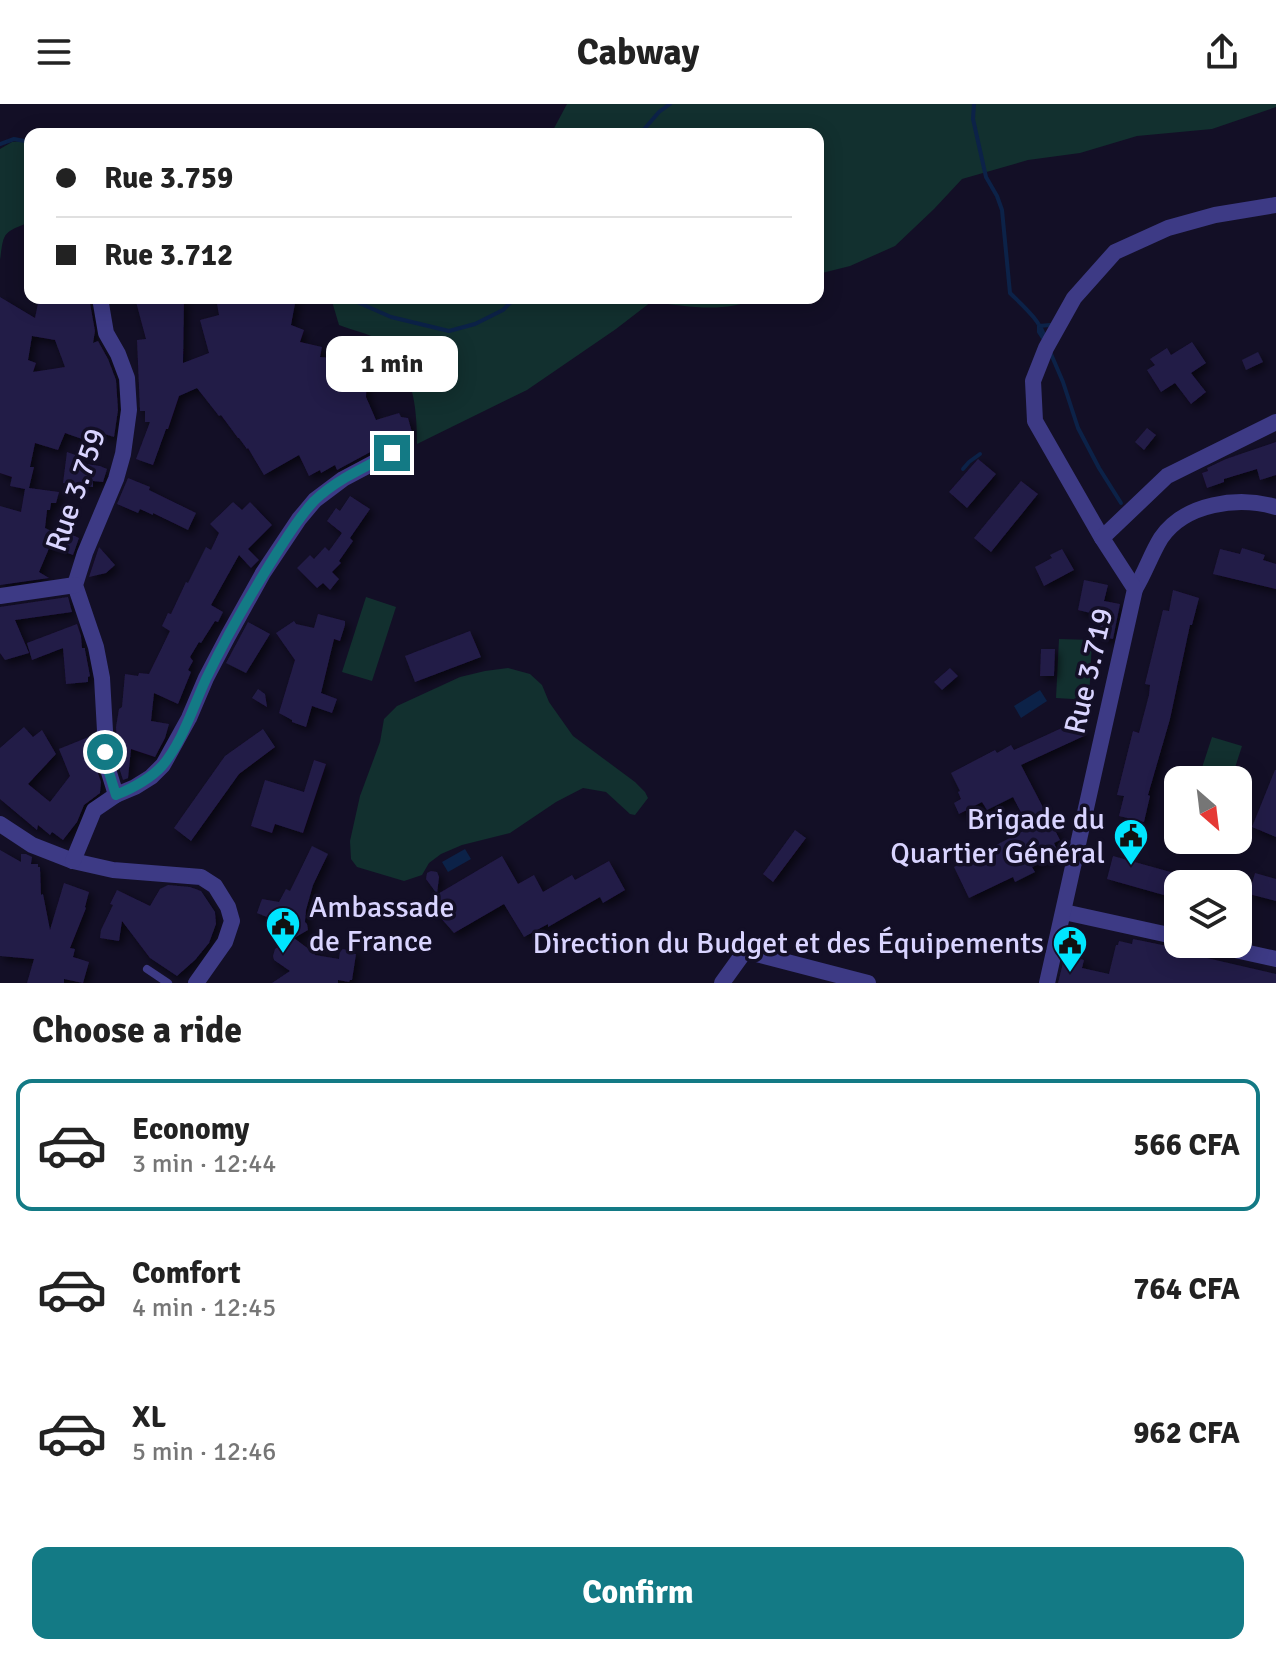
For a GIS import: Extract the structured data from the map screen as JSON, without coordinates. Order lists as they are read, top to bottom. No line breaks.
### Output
{"streets":{"street":["Rue 3.759","Rue 3.719"]},"places":{"public building":["Brigade du Quartier Général","Ambassade de France","Direction du Budget et des Équipements"]},"north":"bottom right","page":{"header":"Cabway","banner":["Rue 3.759","Rue 3.712"],"bubble":"1 min","heading":"Choose a ride","list":[{"name":"Economy","note":"3 min · 12:44","value":"566 CFA"},{"name":"Comfort","note":"4 min · 12:45","value":"764 CFA"},{"name":"XL","note":"5 min · 12:46","value":"962 CFA"}],"buttons":"Confirm"}}
